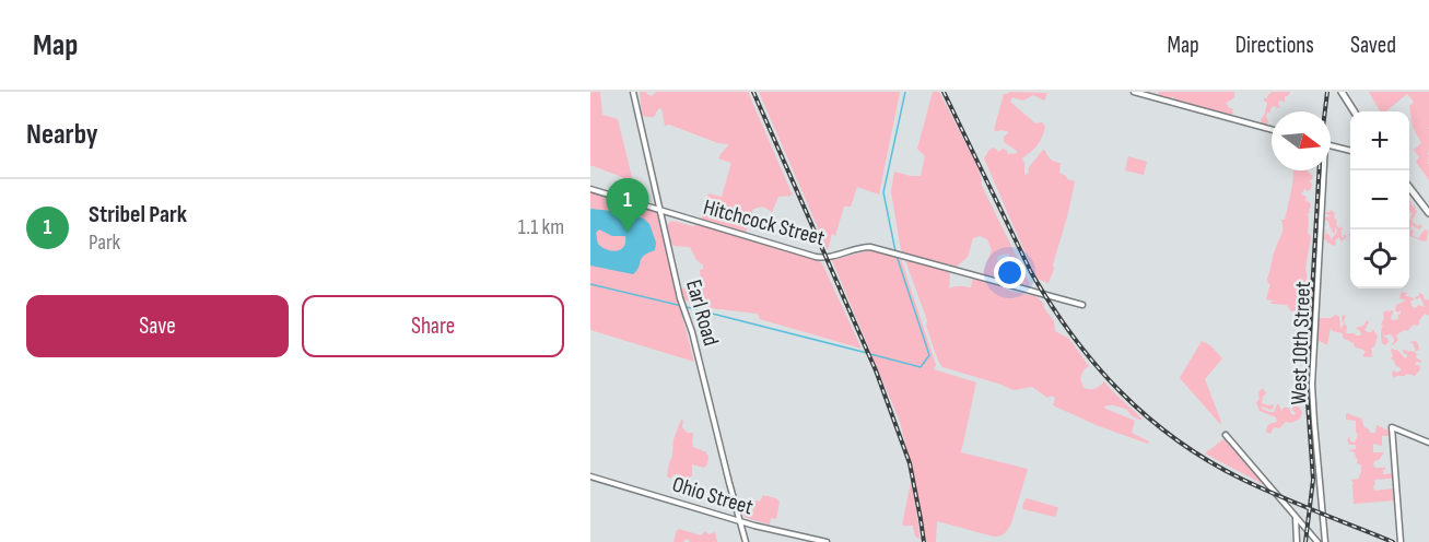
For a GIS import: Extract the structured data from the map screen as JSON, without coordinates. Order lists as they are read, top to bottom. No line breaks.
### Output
{"streets":{"street":["Hitchcock Street","Earl Road","West 10th Street","Ohio Street"]},"crossings":[["Hitchcock Street","Earl Road"],["Earl Road","Ohio Street"]],"north":"right","page":{"header":"Map","nav":["Map","Directions","Saved"],"heading":"Nearby","map_buttons":["+","−"],"list":[{"mark":"1","name":"Stribel Park","note":"Park","value":"1.1 km"}],"pins":"1","buttons":["Save","Share"]}}
